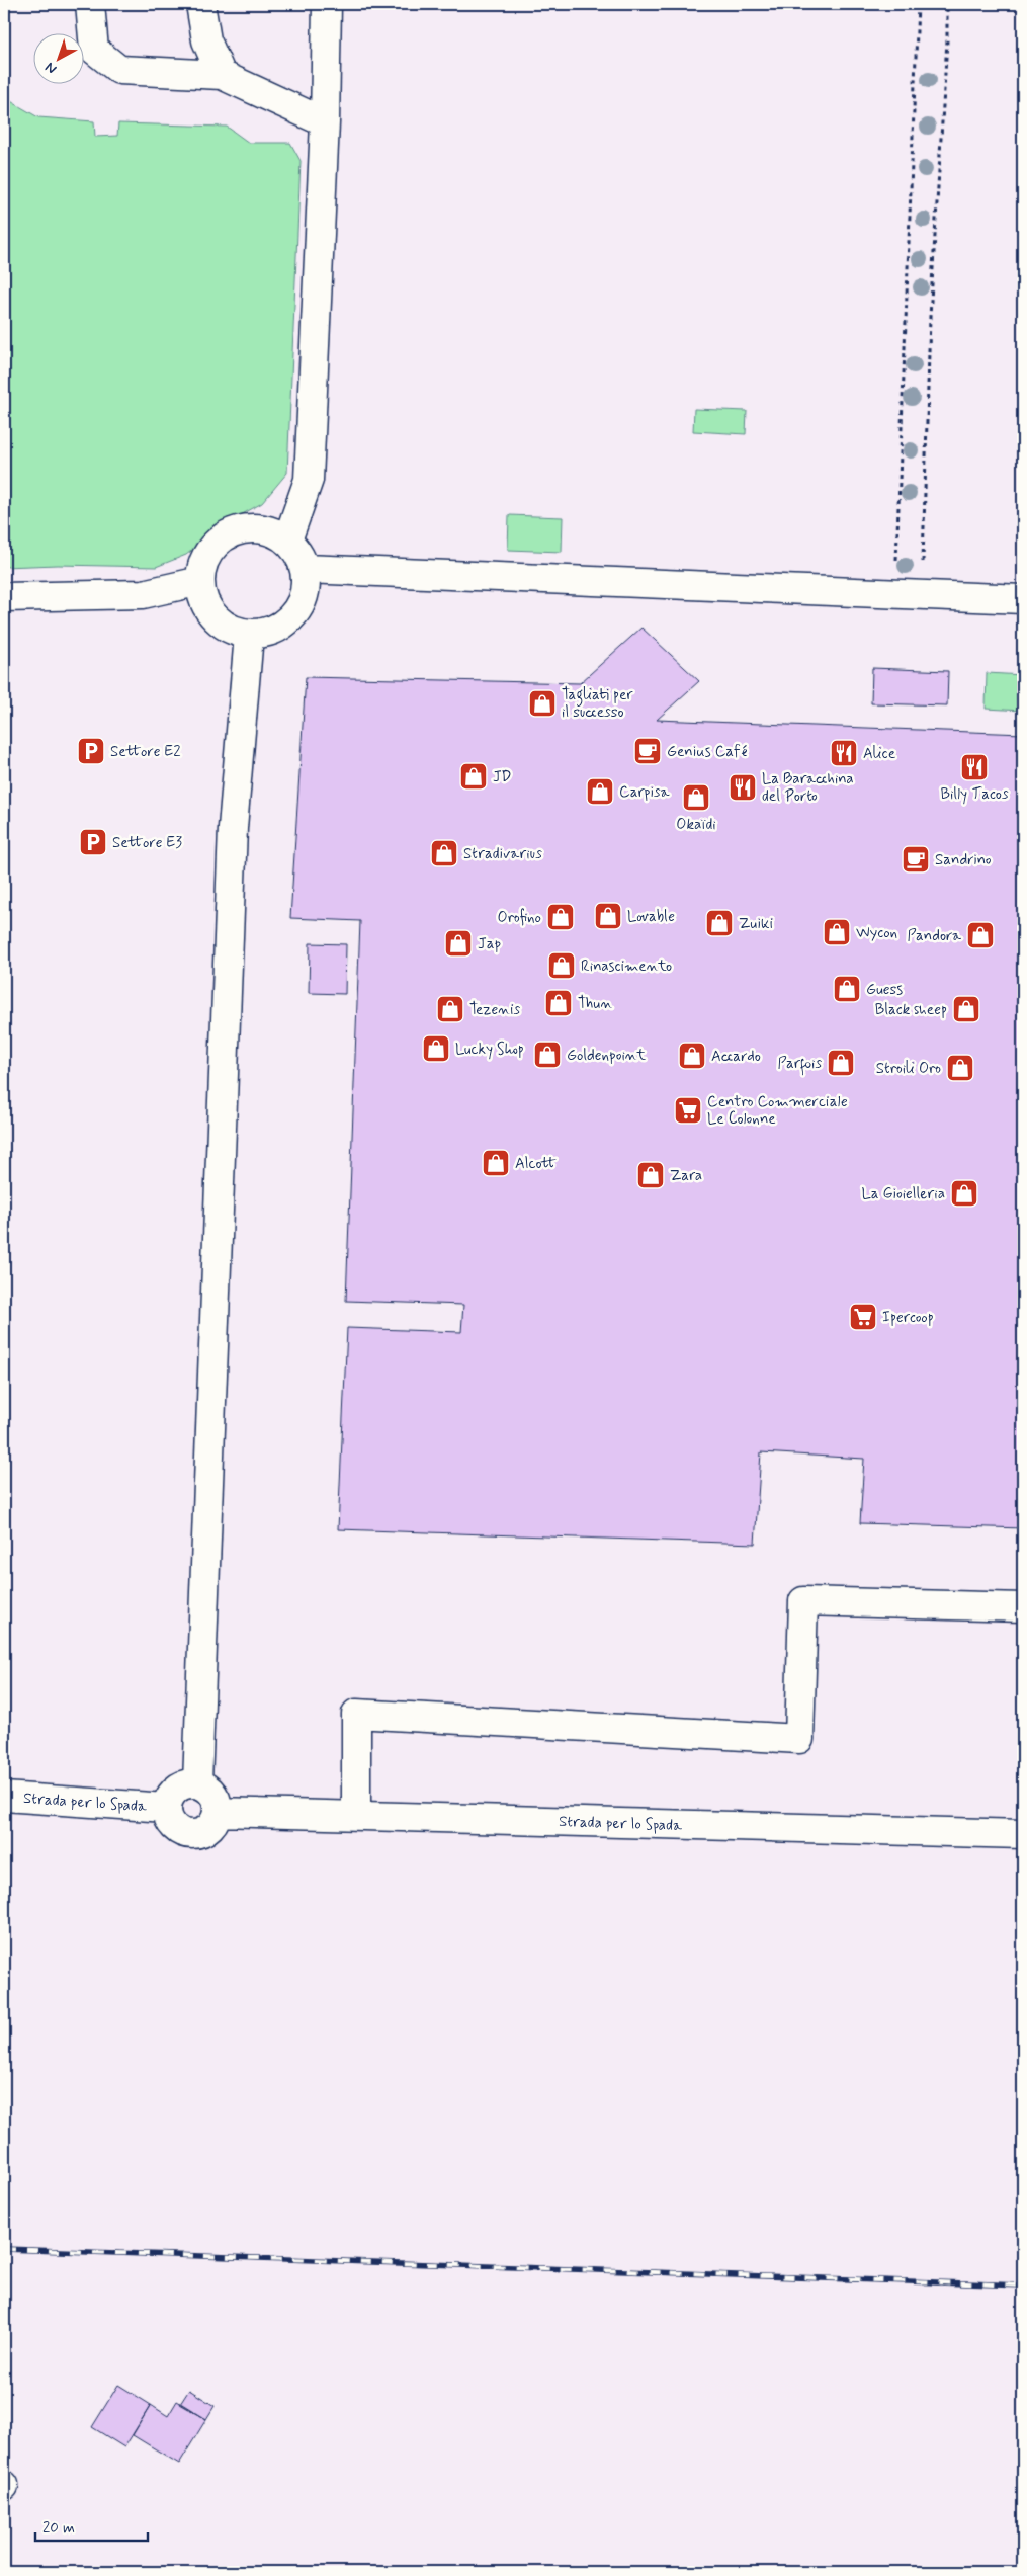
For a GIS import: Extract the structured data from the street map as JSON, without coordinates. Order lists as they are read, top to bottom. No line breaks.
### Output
{"streets":{"street":["Strada per lo Spada"]},"places":{"shop":["Tagliati per il successo","JD","Carpisa","Okaïdi","Stradivarius","Lovable","Orofino","Zuiki","Wycon","Pandora","Jap","Rinascimento","Guess","Thun","Tezenis","Black sheep","Lucky Shop","Goldenpoint","Accardo","Parfois","Stroili Oro","Alcott","Zara","La Gioielleria"],"parking":["Settore E2","Settore E3"],"cafe":["Genius Café","Sandrino"],"restaurant":["Alice","Billy Tacos","La Baracchina del Porto"],"supermarket":["Centro Commerciale Le Colonne","Ipercoop"]},"scale_bar":"20 m","north":"bottom left"}
